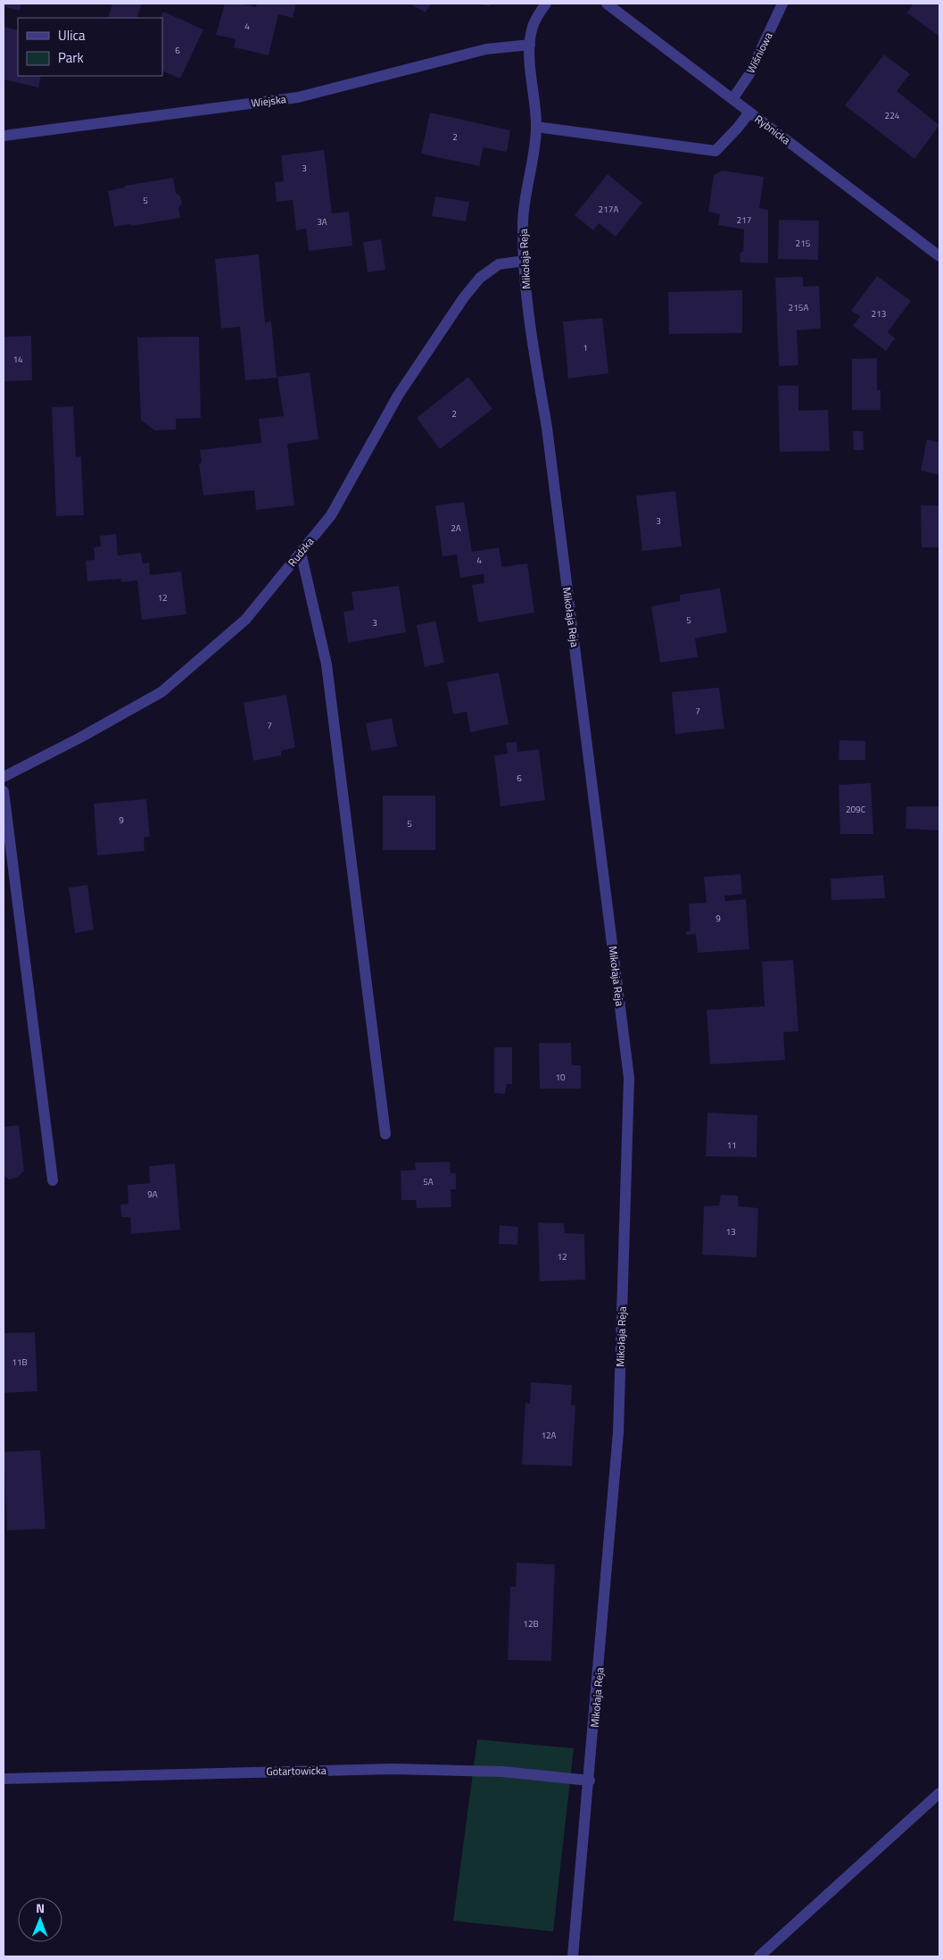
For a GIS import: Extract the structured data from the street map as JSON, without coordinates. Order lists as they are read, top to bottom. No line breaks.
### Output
{"streets":{"street":["Wiśniowa","Wiejska","Rybnicka","Mikołaja Reja","Rudzka","Gotartowicka"]},"crossings":[["Wiśniowa","Rybnicka"],["Wiejska","Mikołaja Reja"],["Mikołaja Reja","Rudzka"],["Mikołaja Reja","Gotartowicka"]],"house_numbers":["4","6","224","2","3","5","217A","217","3A","215","215A","213","1","14","2","3","2A","4","12","5","3","7","7","6","209C","9","5","9","10","11","5A","9A","13","12","11B","12A","12B"],"legend":["Ulica","Park"],"north":"top"}
